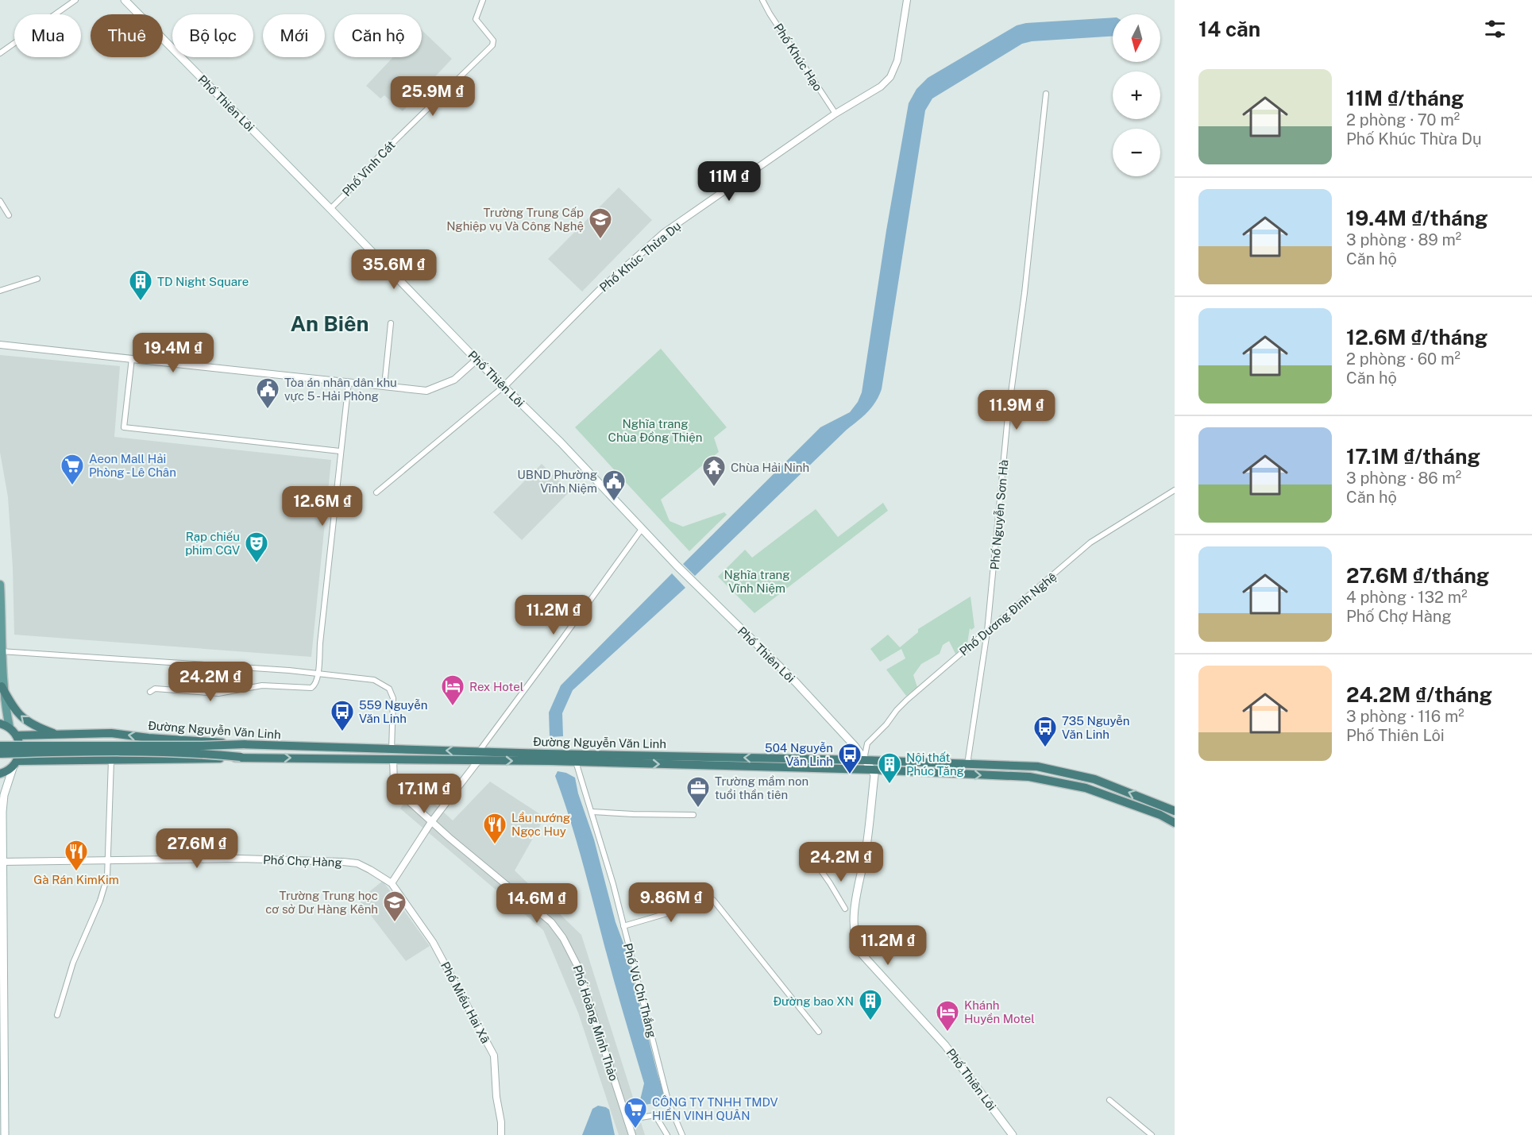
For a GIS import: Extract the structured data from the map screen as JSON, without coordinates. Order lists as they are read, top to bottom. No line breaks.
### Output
{"streets":{"highway":["Đường Nguyễn Văn Linh"],"main road":["Phố Thiên Lôi"],"street":["Phố Khúc Hạo","Phố Vĩnh Cát","Phố Khúc Thừa Dụ","Phố Nguyễn Sơn Hà","Phố Dương Đình Nghệ","Phố Chợ Hàng","Phố Vũ Chí Thắng","Phố Miếu Hai Xã","Phố Hoàng Minh Thảo"]},"crossings":[["Phố Khúc Hạo","Phố Khúc Thừa Dụ"],["Phố Thiên Lôi","Phố Vĩnh Cát"],["Phố Thiên Lôi","Phố Khúc Thừa Dụ"],["Phố Thiên Lôi","Phố Dương Đình Nghệ"],["Phố Thiên Lôi","Đường Nguyễn Văn Linh"],["Phố Nguyễn Sơn Hà","Phố Dương Đình Nghệ"],["Phố Nguyễn Sơn Hà","Đường Nguyễn Văn Linh"],["Phố Dương Đình Nghệ","Đường Nguyễn Văn Linh"],["Đường Nguyễn Văn Linh","Phố Vũ Chí Thắng"],["Đường Nguyễn Văn Linh","Phố Hoàng Minh Thảo"],["Phố Chợ Hàng","Phố Miếu Hai Xã"]],"districts":["An Biên"],"parks":["Nghĩa trang Chùa Đồng Thiện","Nghĩa trang Vĩnh Niệm"],"places":{"school or university":["Trường Trung Cấp Nghiệp vụ Và Công Nghệ","Trường Trung học cơ sở Dư Hàng Kênh"],"building":["TD Night Square","Nội thất Phúc Tăng","Đường bao XN"],"public building":["Tòa án nhân dân khu vực 5 - Hải Phòng","UBND Phường Vĩnh Niệm"],"supermarket":["Aeon Mall Hải Phòng - Lê Chân","CÔNG TY TNHH TMDV HIỀN VINH QUÂN"],"temple":["Chùa Hải Ninh"],"theatre":["Rạp chiếu phim CGV"],"hotel":["Rex Hotel","Khánh Huyền Motel"],"bus stop":["559 Nguyễn Văn Linh","735 Nguyễn Văn Linh","504 Nguyễn Văn Linh"],"office":["Trường mầm non tuổi thần tiên"],"restaurant":["Lẩu nướng Ngọc Huy","Gà Rán KimKim"]},"north":"bottom","page":{"heading":"14 căn","map_buttons":["+","−"],"chip":["Mua","Thuê","Bộ lọc","Mới","Căn hộ"],"list":[{"name":"11M ₫/tháng","note":"2 phòng · 70 m² · Phố Khúc Thừa Dụ"},{"name":"19.4M ₫/tháng","note":"3 phòng · 89 m² · Căn hộ"},{"name":"12.6M ₫/tháng","note":"2 phòng · 60 m² · Căn hộ"},{"name":"17.1M ₫/tháng","note":"3 phòng · 86 m² · Căn hộ"},{"name":"27.6M ₫/tháng","note":"4 phòng · 132 m² · Phố Chợ Hàng"},{"name":"24.2M ₫/tháng","note":"3 phòng · 116 m² · Phố Thiên Lôi"}],"price":["25.9M ₫","11M ₫","35.6M ₫","19.4M ₫","11.9M ₫","12.6M ₫","11.2M ₫","24.2M ₫","17.1M ₫","27.6M ₫","24.2M ₫","9.86M ₫","14.6M ₫","11.2M ₫"]}}
